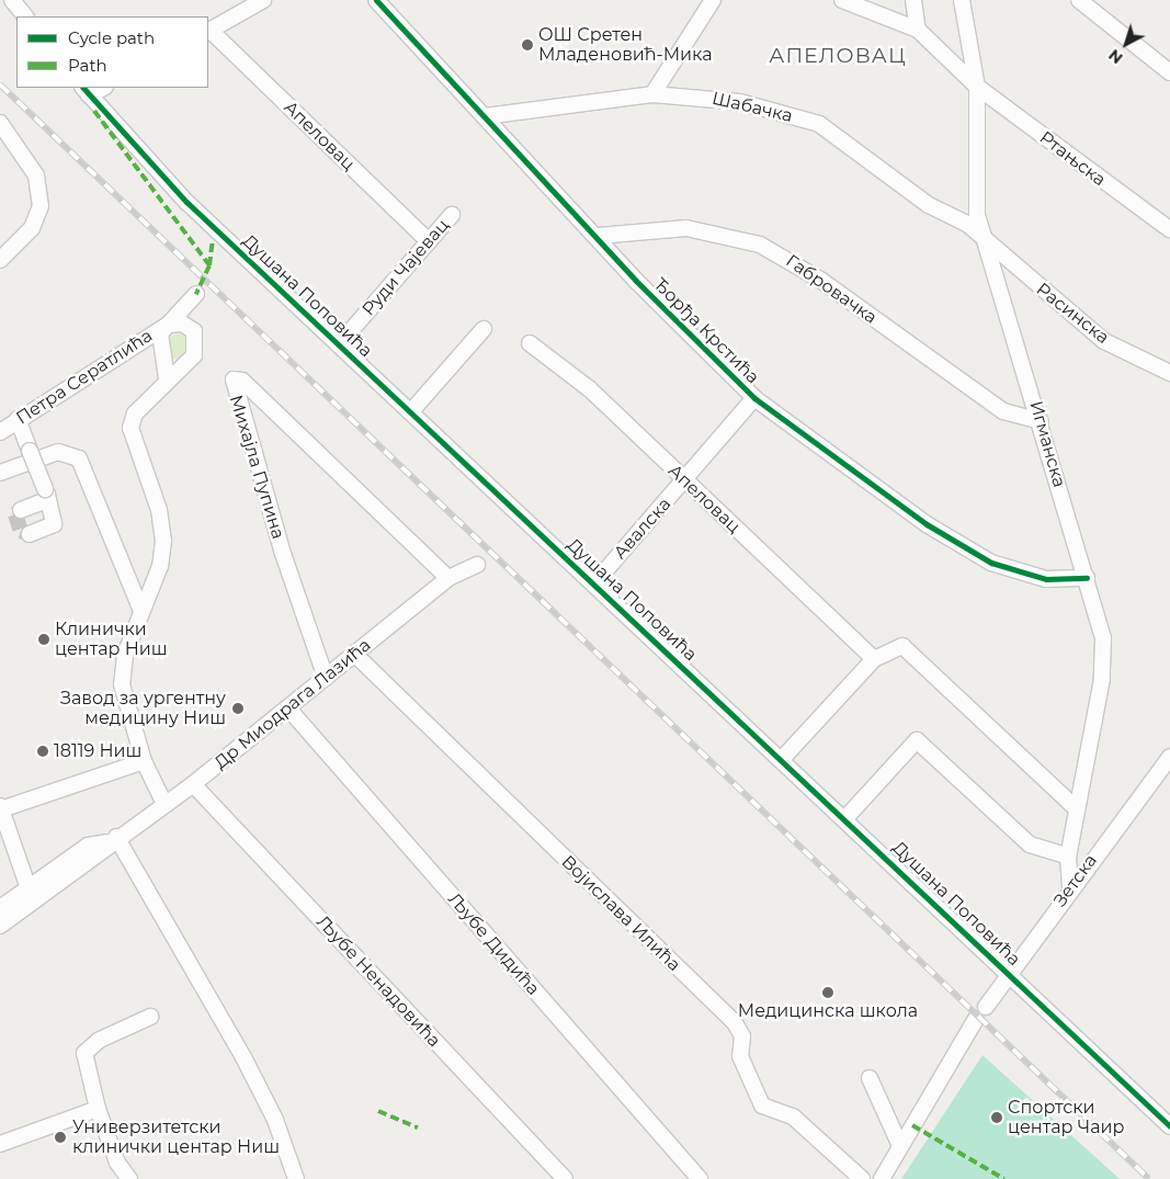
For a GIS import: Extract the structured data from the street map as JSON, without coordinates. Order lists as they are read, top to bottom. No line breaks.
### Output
{"streets":{"street":["Шабачка","Апеловац","Ртањска","Руди Чајевац","Габровачка","Душана Поповића","Расинска","Ђорђа Крстића","Петра Сератлића","Игманска","Михајла Пупина","Авалска","Др Миодрага Лазића","Зетска","Војислава Илића","Љубе Дидића","Љубе Ненадовића"]},"crossings":[["Шабачка","Расинска"],["Шабачка","Ђорђа Крстића"],["Шабачка","Игманска"],["Апеловац","Руди Чајевац"],["Апеловац","Авалска"],["Ртањска","Игманска"],["Руди Чајевац","Душана Поповића"],["Габровачка","Ђорђа Крстића"],["Габровачка","Игманска"],["Душана Поповића","Авалска"],["Душана Поповића","Зетска"],["Расинска","Игманска"],["Ђорђа Крстића","Игманска"],["Ђорђа Крстића","Авалска"],["Игманска","Зетска"],["Михајла Пупина","Др Миодрага Лазића"],["Др Миодрага Лазића","Војислава Илића"],["Др Миодрага Лазића","Љубе Дидића"],["Др Миодрага Лазића","Љубе Ненадовића"]],"districts":["АПЕЛОВАЦ"],"places":["ОШ Сретен Младеновић-Мика","Клинички центар Ниш","Завод за ургентну медицину Ниш","18119 Ниш","Медицинска школа","Спортски центар Чаир","Универзитетски клинички центар Ниш"],"legend":["Cycle path","Path"],"north":"bottom left"}
